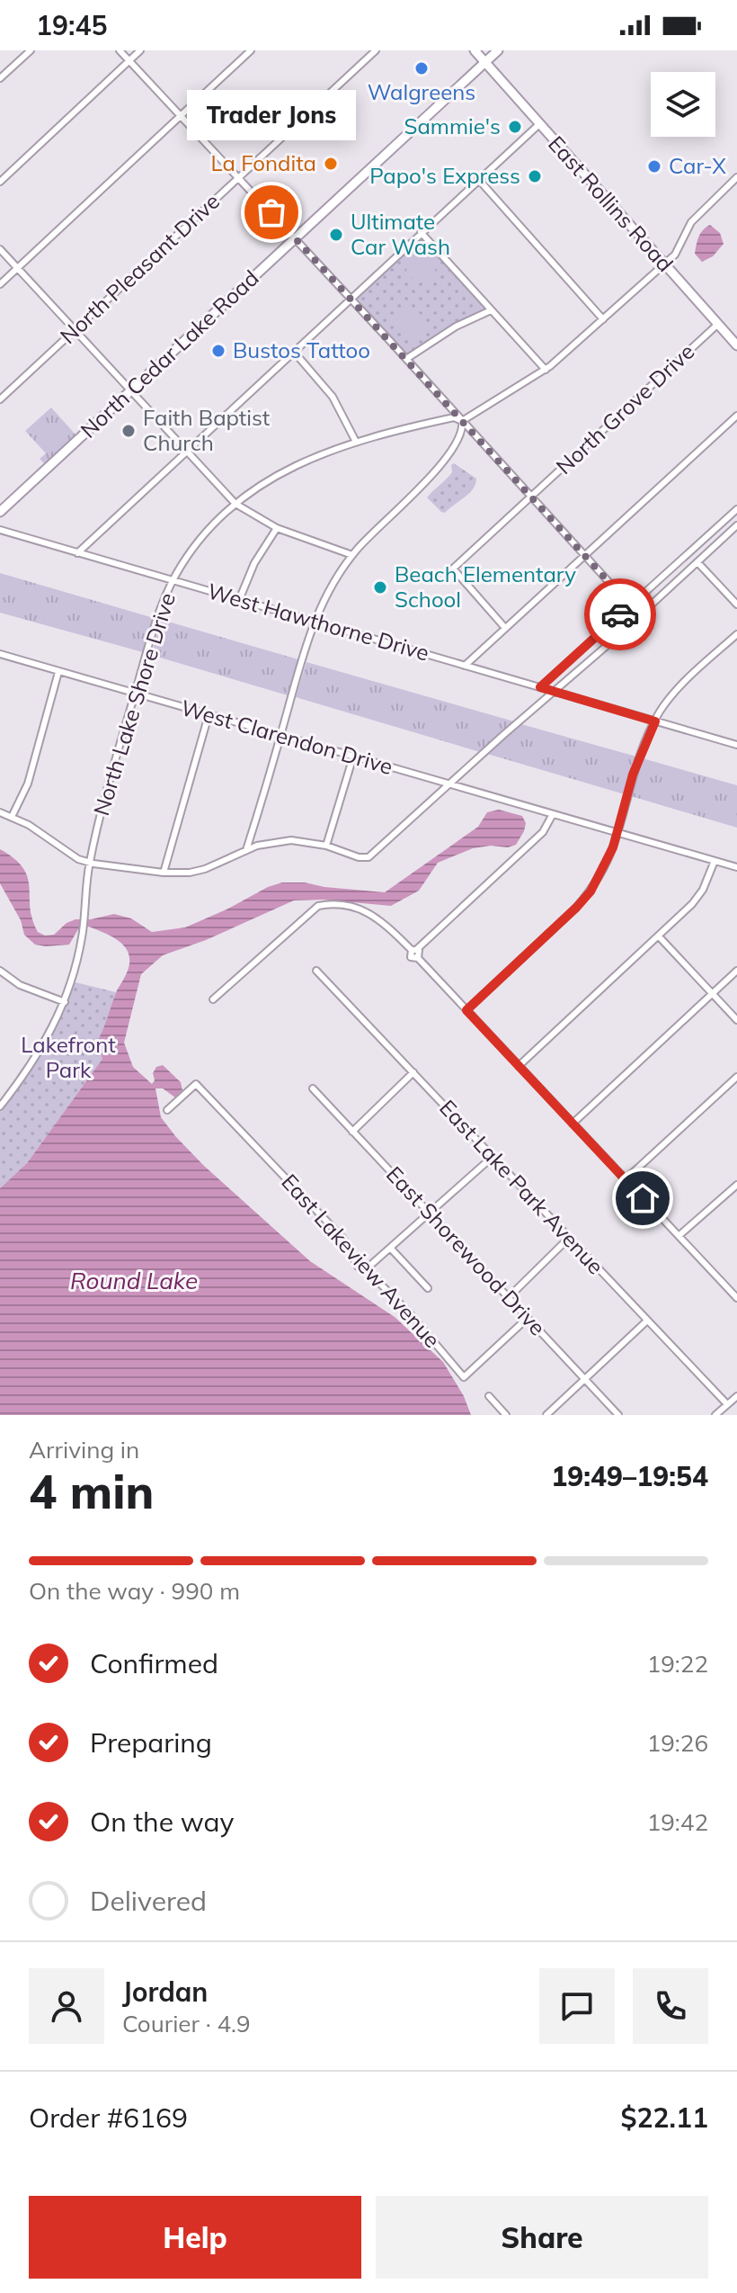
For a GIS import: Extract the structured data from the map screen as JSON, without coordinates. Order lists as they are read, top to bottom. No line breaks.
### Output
{"streets":{"main road":["East Rollins Road","North Cedar Lake Road"],"street":["North Pleasant Drive","North Grove Drive","West Hawthorne Drive","North Lake Shore Drive","West Clarendon Drive","East Lake Park Avenue","East Shorewood Drive","East Lakeview Avenue"]},"crossings":[["East Rollins Road","North Cedar Lake Road"],["East Rollins Road","North Grove Drive"],["East Rollins Road","North Lake Shore Drive"],["West Hawthorne Drive","North Lake Shore Drive"],["North Lake Shore Drive","West Clarendon Drive"],["East Shorewood Drive","East Lakeview Avenue"]],"water":["Round Lake"],"parks":["Lakefront Park"],"places":["Walgreens","Sammie's","La Fondita","Car-X","Papo's Express","Trader Jons","Ultimate Car Wash","Bustos Tattoo","Faith Baptist Church","Beach Elementary School"],"page":{"status":"19:45","bubble":"Trader Jons","heading":["4 min","Arriving in","19:49–19:54"],"panel":["Jordan","Courier · 4.9","Order #6169","$22.11"],"bar":"On the way · 990 m","list":[["Confirmed","19:22"],["Preparing","19:26"],["On the way","19:42"],"Delivered"],"buttons":["Help","Share"]}}
